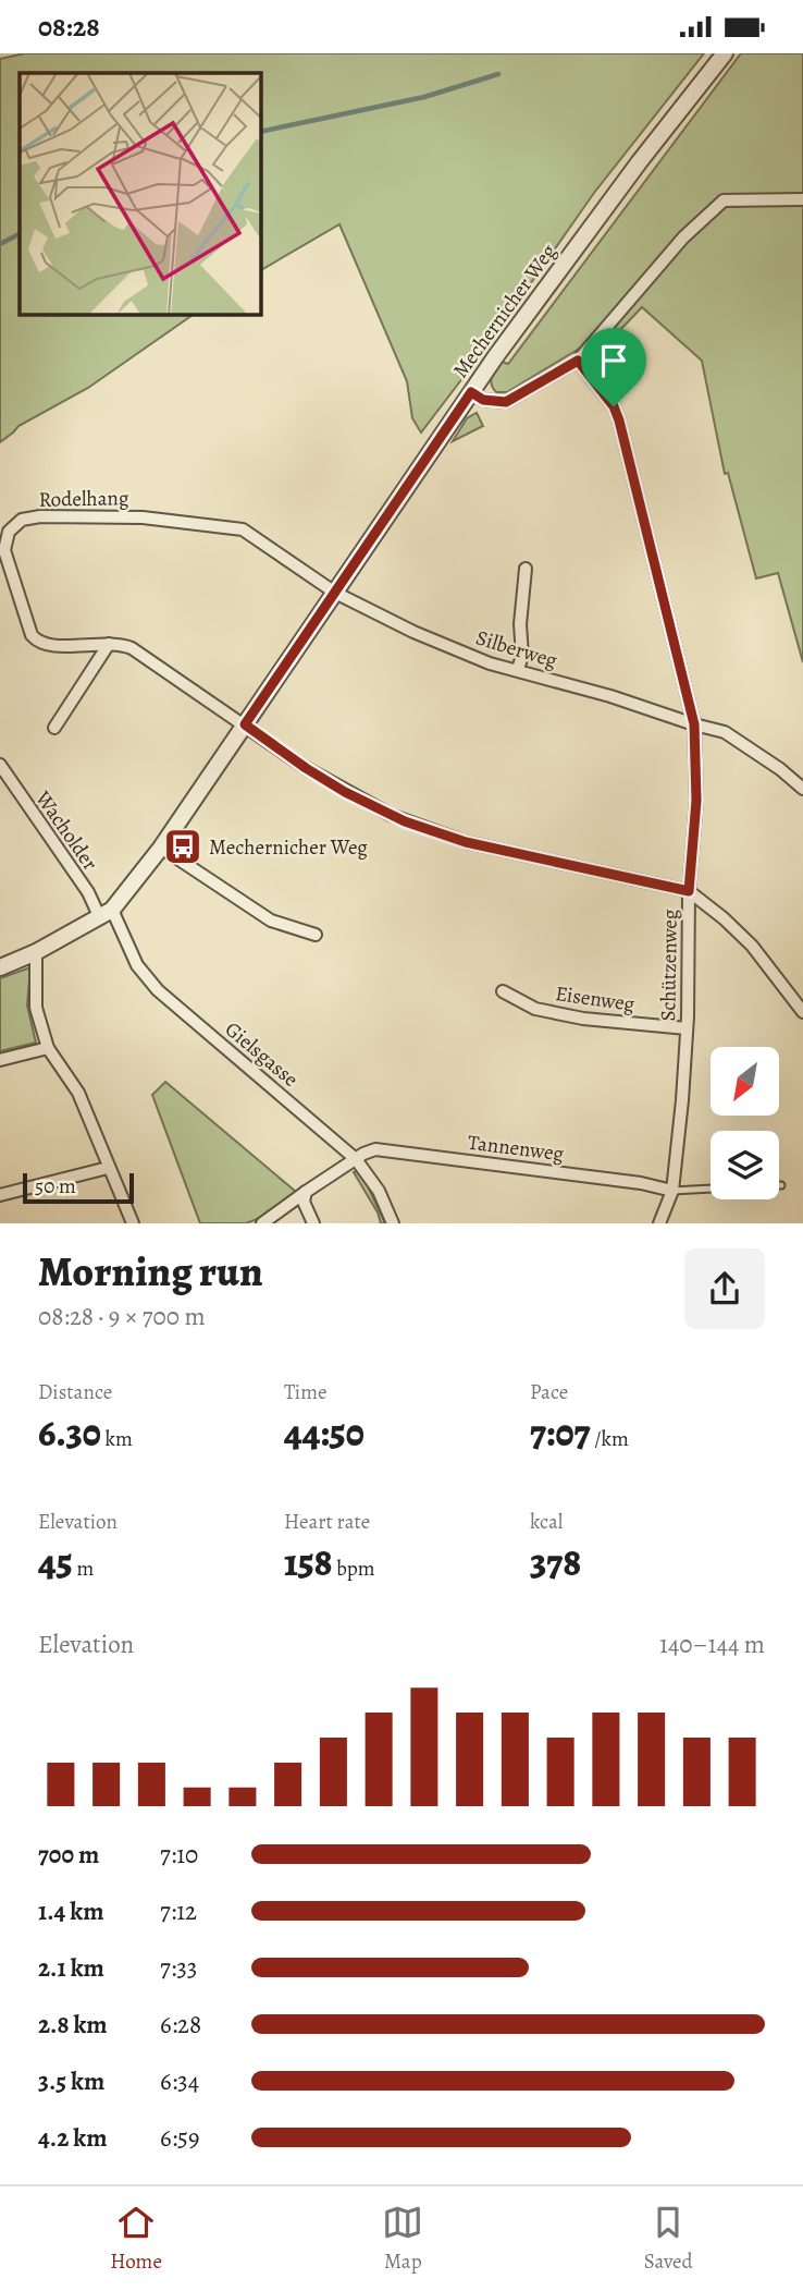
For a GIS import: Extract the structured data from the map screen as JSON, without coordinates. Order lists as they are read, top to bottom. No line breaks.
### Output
{"streets":{"street":["Mechernicher Weg","Rodelhang","Silberweg","Wacholder","Schützenweg","Eisenweg","Gielsgasse","Tannenweg"]},"crossings":[["Mechernicher Weg","Rodelhang"],["Mechernicher Weg","Silberweg"],["Mechernicher Weg","Wacholder"],["Mechernicher Weg","Gielsgasse"],["Rodelhang","Silberweg"],["Rodelhang","Schützenweg"],["Silberweg","Schützenweg"],["Wacholder","Gielsgasse"],["Schützenweg","Eisenweg"],["Schützenweg","Tannenweg"],["Gielsgasse","Tannenweg"]],"places":{"bus stop":["Mechernicher Weg"]},"scale_bar":"50 m","north":"bottom left","page":{"status":"08:28","scale":"50 m","heading":["Morning run","08:28 · 9 × 700 m"],"stats":[["Distance","6.30 km"],["Time","44:50"],["Pace","7:07 /km"],["Elevation","45 m"],["Heart rate","158 bpm"],["kcal","378"]],"chart":["Elevation","140–144 m"],"list":[{"name":"700 m","note":"7:10"},{"name":"1.4 km","note":"7:12"},{"name":"2.1 km","note":"7:33"},{"name":"2.8 km","note":"6:28"},{"name":"3.5 km","note":"6:34"},{"name":"4.2 km","note":"6:59"}],"tabs":["Home","Map","Saved"]}}
